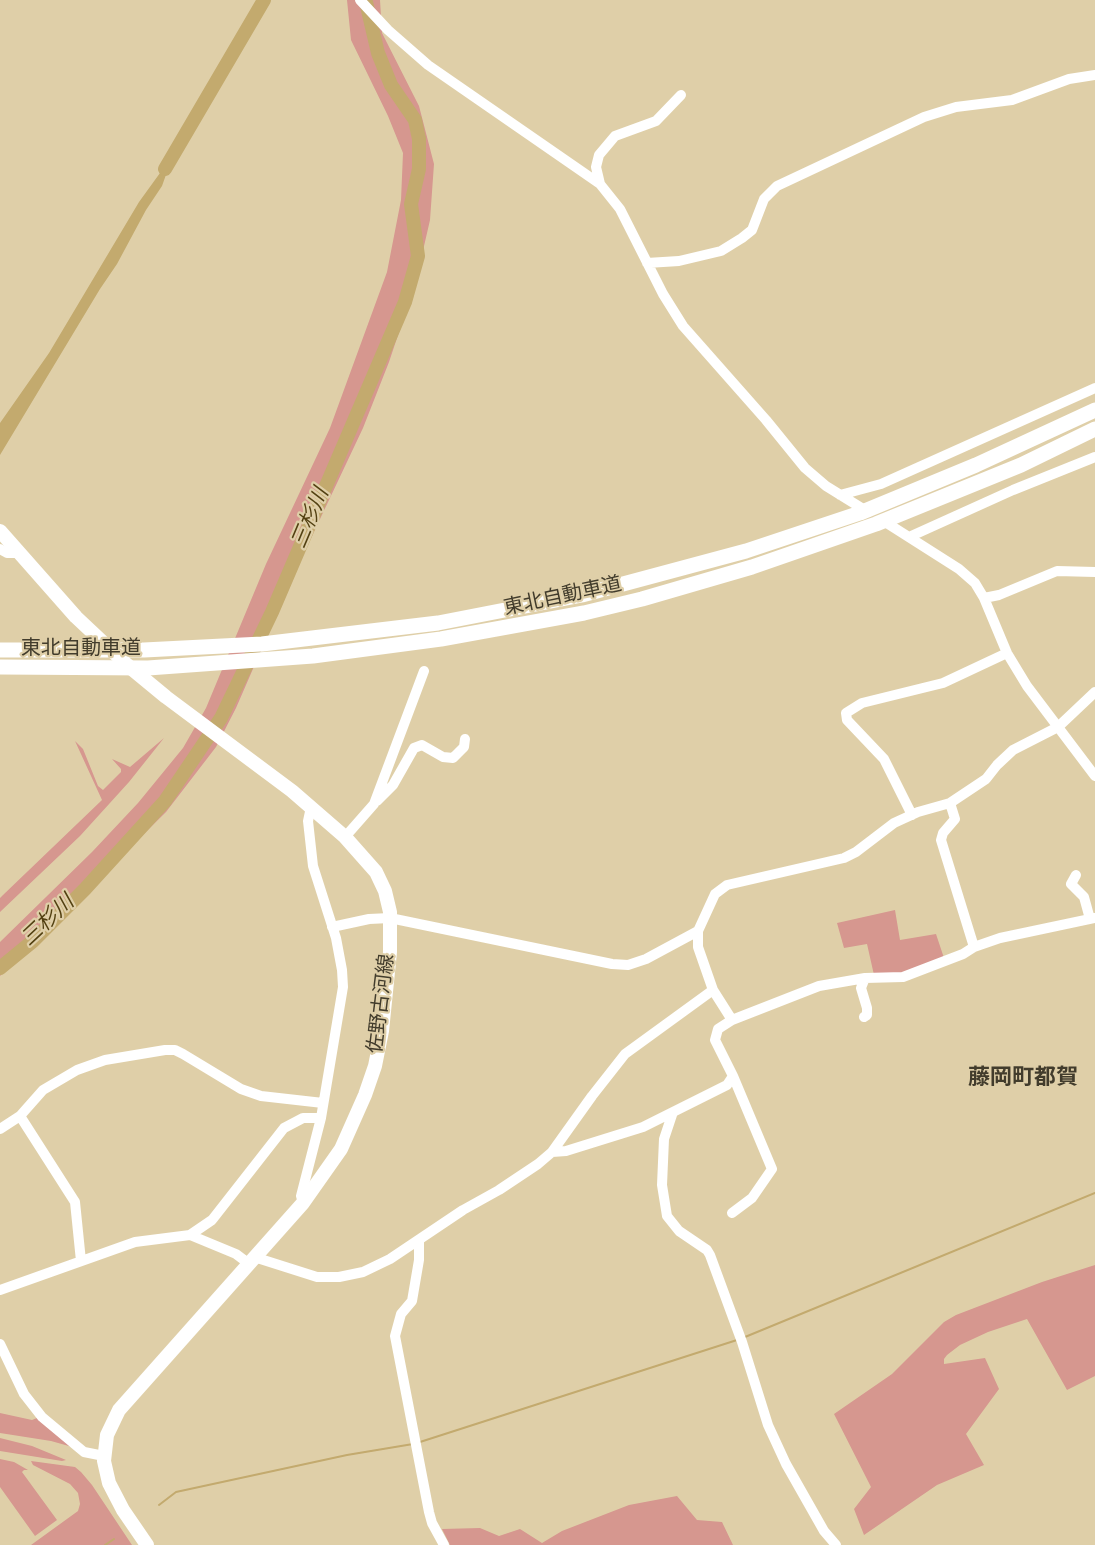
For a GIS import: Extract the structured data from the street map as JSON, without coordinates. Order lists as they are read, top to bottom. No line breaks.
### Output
{"streets":{"highway":["東北自動車道"],"main road":["佐野古河線"]},"districts":["藤岡町都賀"],"water":["三杉川"]}
